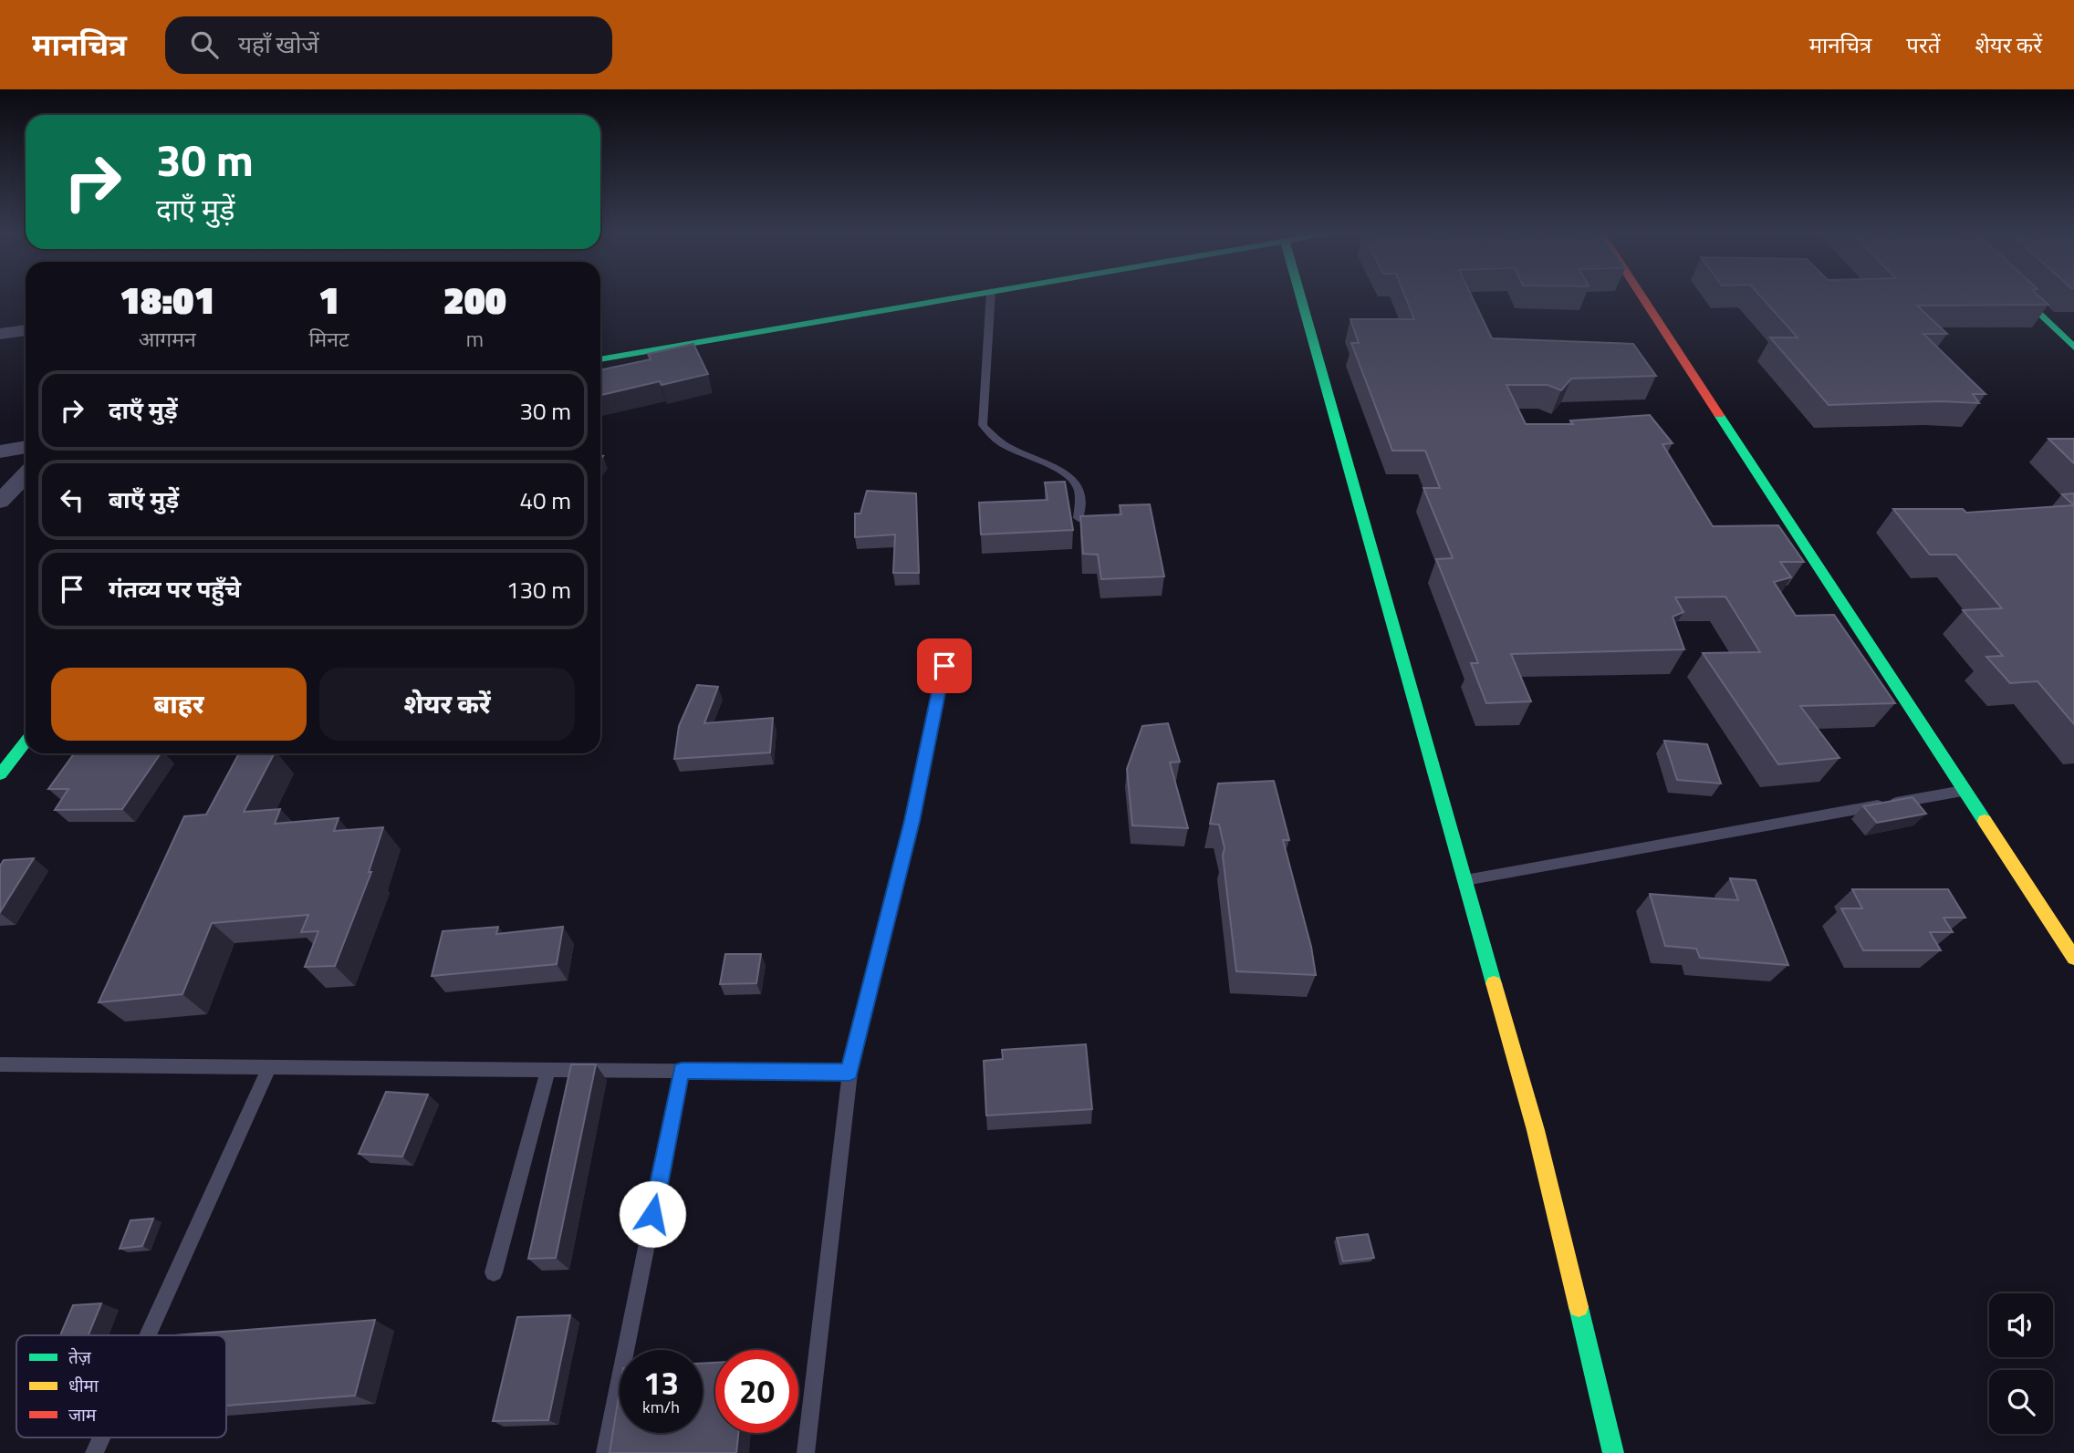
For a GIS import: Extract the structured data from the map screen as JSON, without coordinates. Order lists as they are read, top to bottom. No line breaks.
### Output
{"legend":["तेज़","धीमा","जाम"],"page":{"header":"मानचित्र","search":"यहाँ खोजें","nav":["मानचित्र","परतें","शेयर करें"],"turn":["30 m","दाएँ मुड़ें"],"eta":["18:01","आगमन","1","मिनट","200","m"],"list":[{"name":"दाएँ मुड़ें","value":"30 m"},{"name":"बाएँ मुड़ें","value":"40 m"},{"name":"गंतव्य पर पहुँचे","value":"130 m"}],"buttons":["बाहर","शेयर करें"],"speed":"13 km/h","limit":"20"}}
